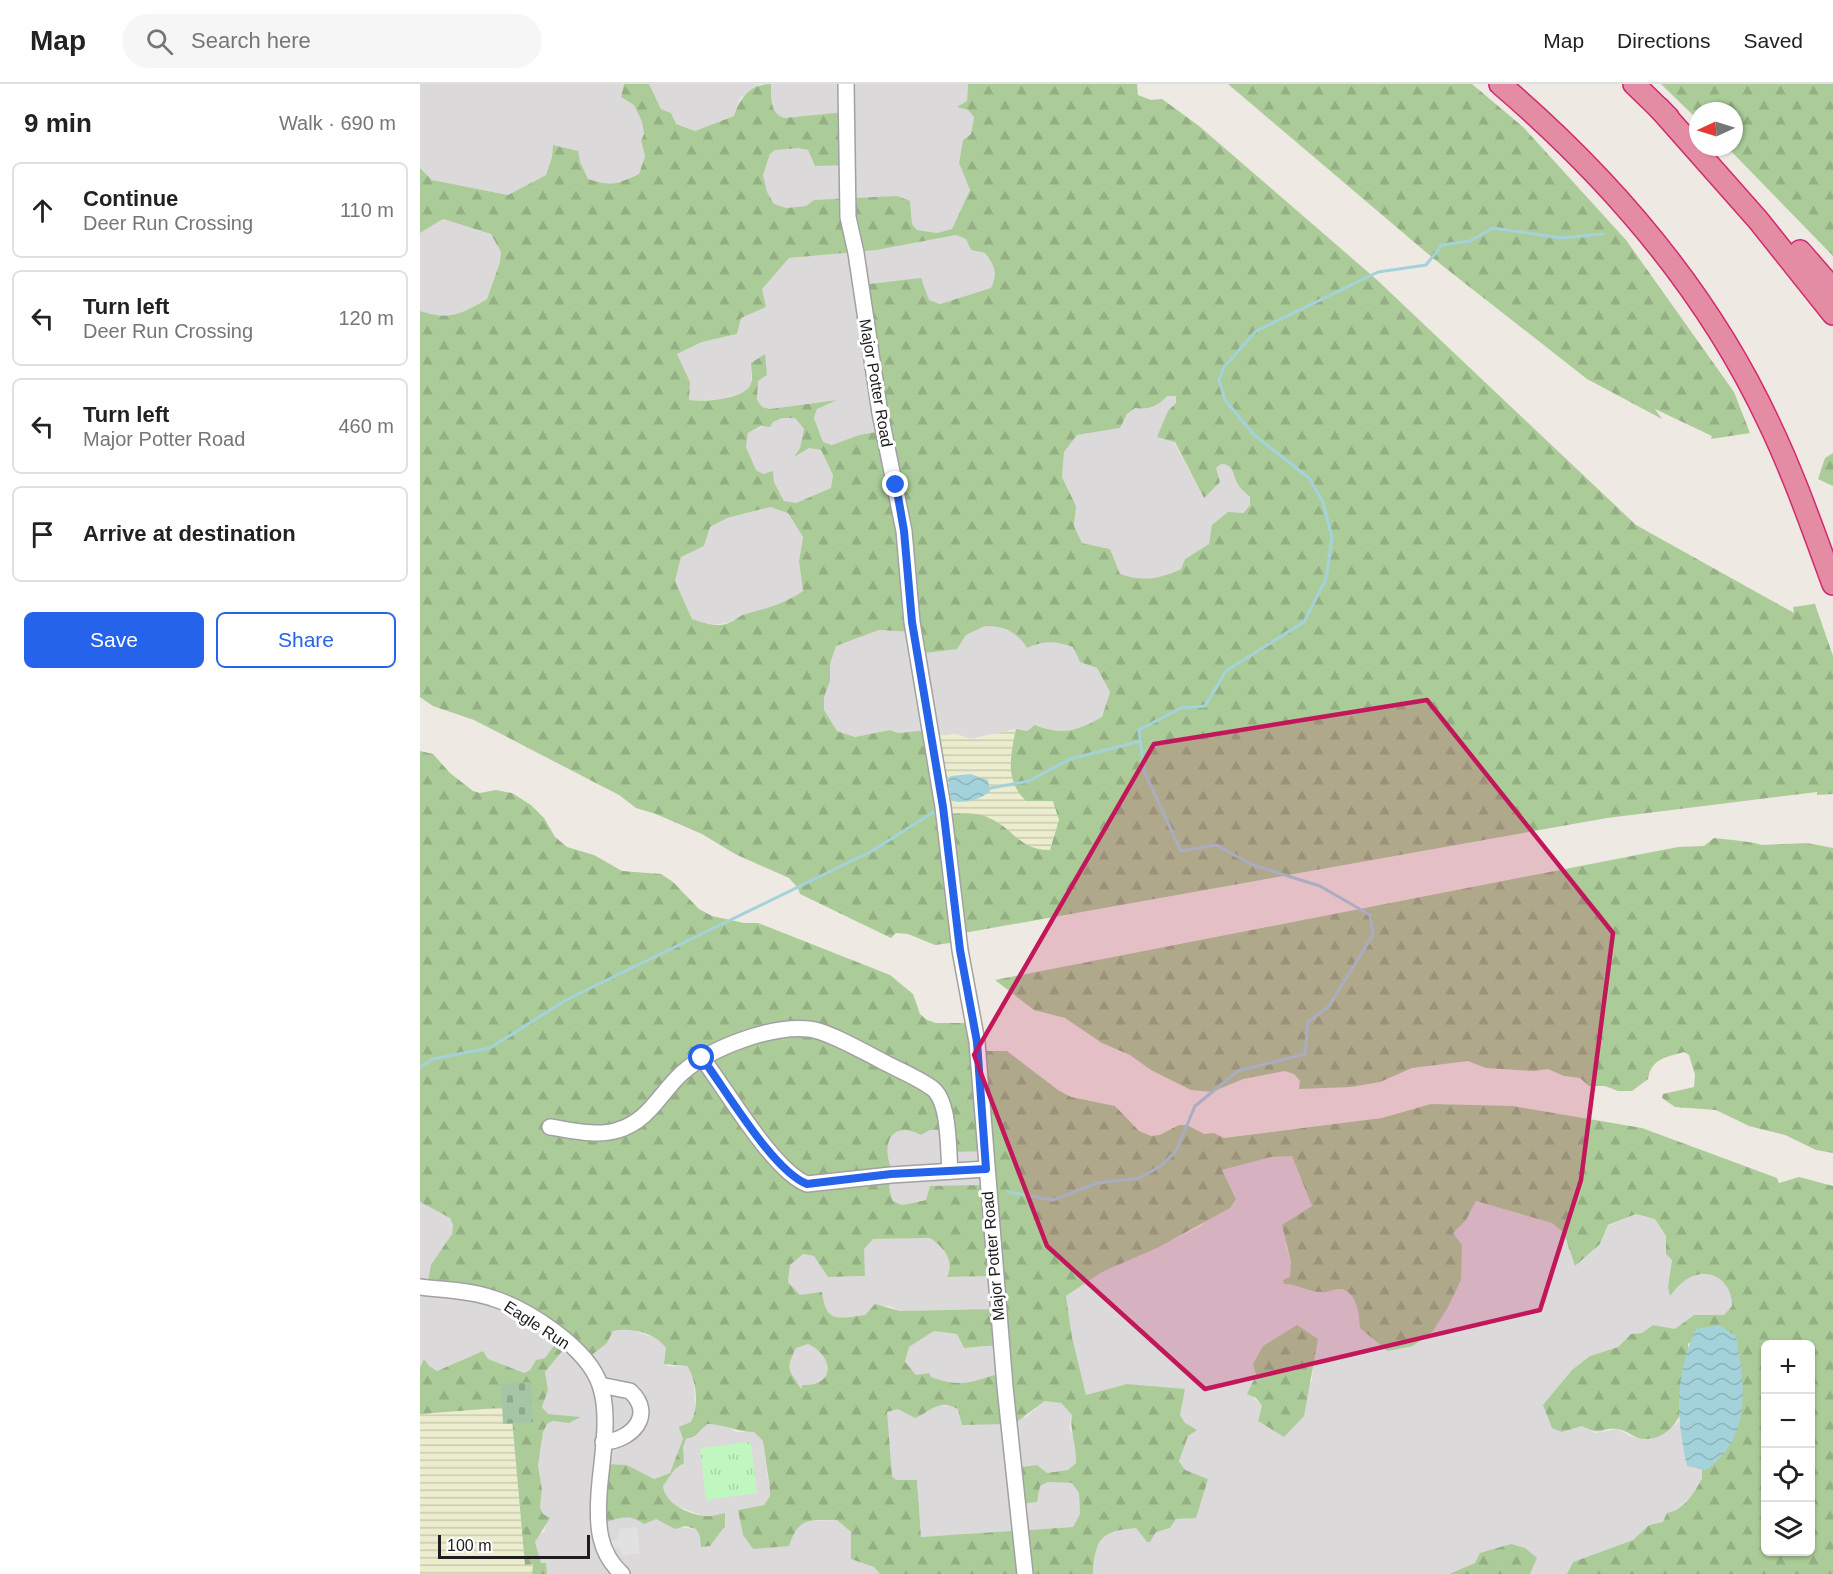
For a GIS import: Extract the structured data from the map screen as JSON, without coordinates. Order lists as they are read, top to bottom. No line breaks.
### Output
{"streets":{"street":["Major Potter Road","Eagle Run"]},"scale_bar":"100 m","north":"left","page":{"header":"Map","search":"Search here","nav":["Map","Directions","Saved"],"heading":["9 min","Walk · 690 m"],"list":[["Continue","Deer Run Crossing","110 m"],["Turn left","Deer Run Crossing","120 m"],["Turn left","Major Potter Road","460 m"],"Arrive at destination"],"buttons":["Save","Share"],"map_buttons":["+","−"],"scale":"100 m"}}
